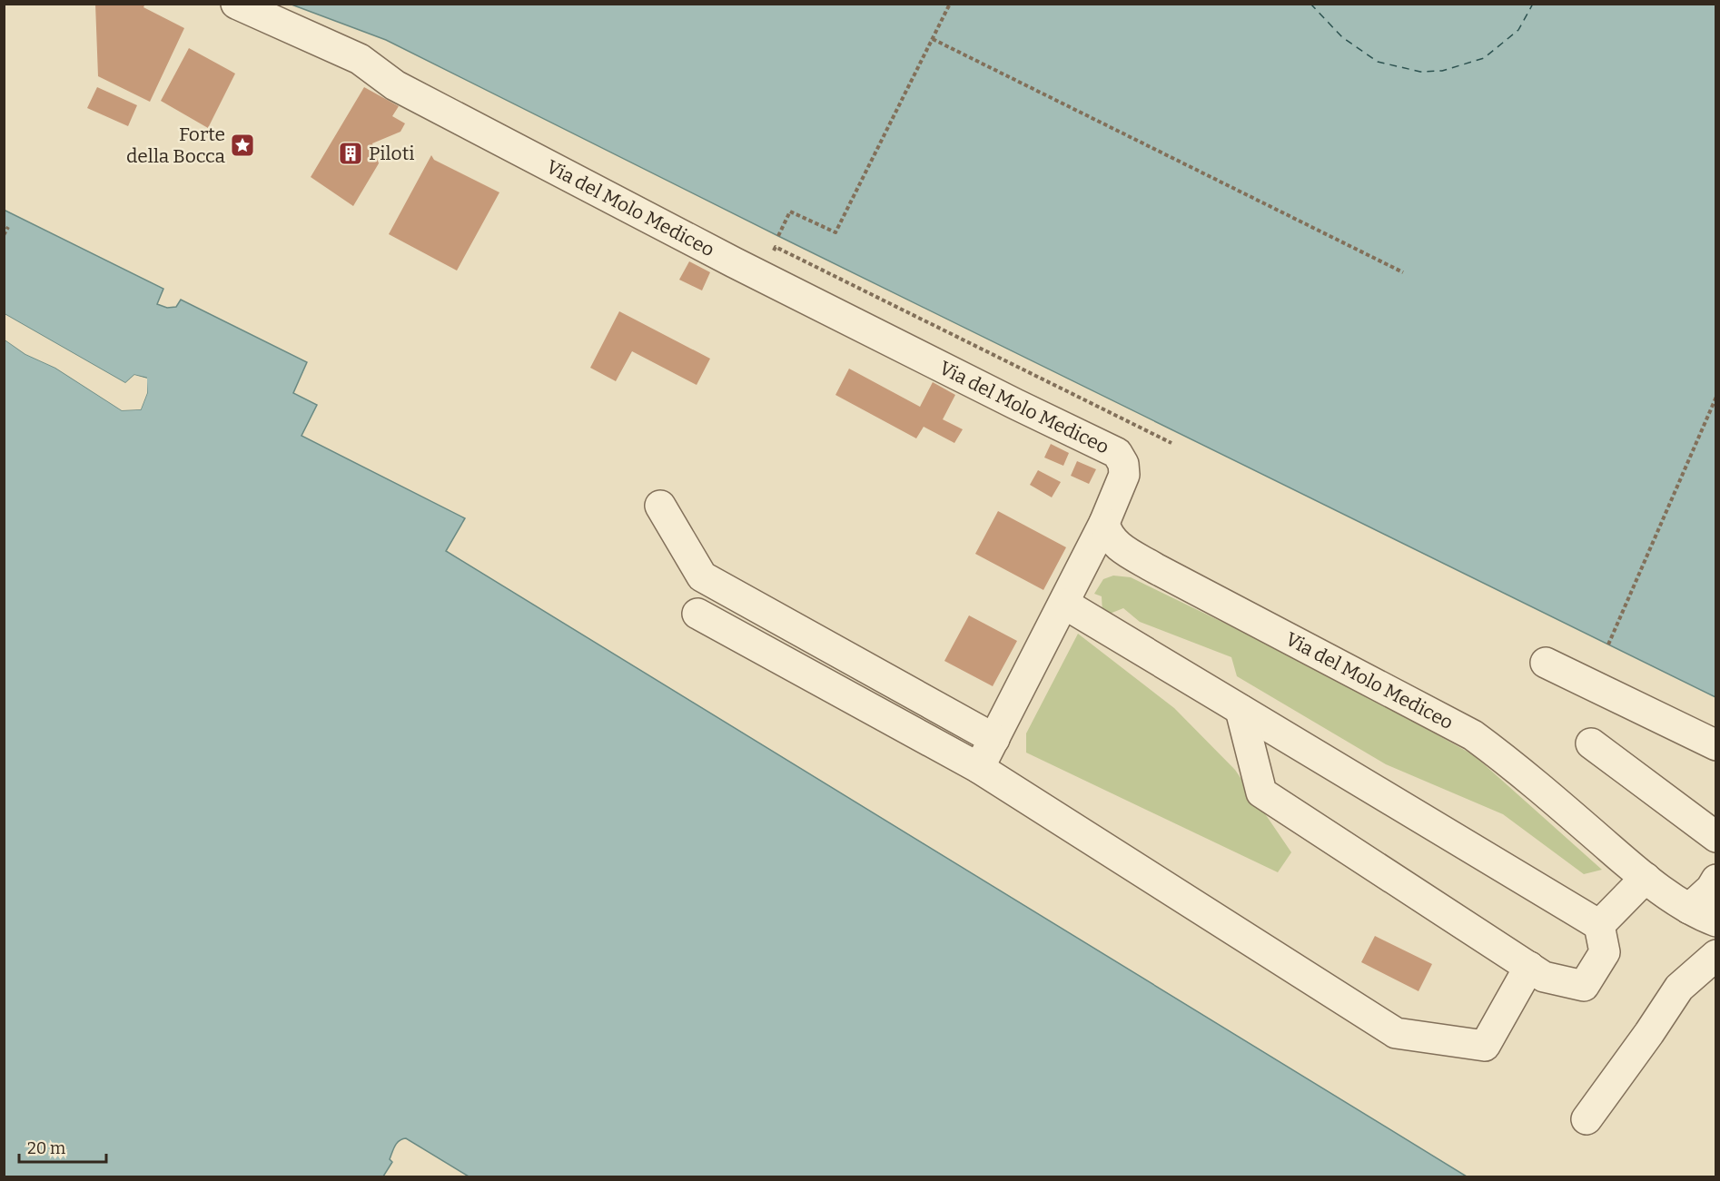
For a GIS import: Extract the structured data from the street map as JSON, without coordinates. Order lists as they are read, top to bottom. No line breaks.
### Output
{"streets":{"street":["Via del Molo Mediceo"]},"places":{"place":["Forte della Bocca"],"building":["Piloti"]},"scale_bar":"20 m"}
